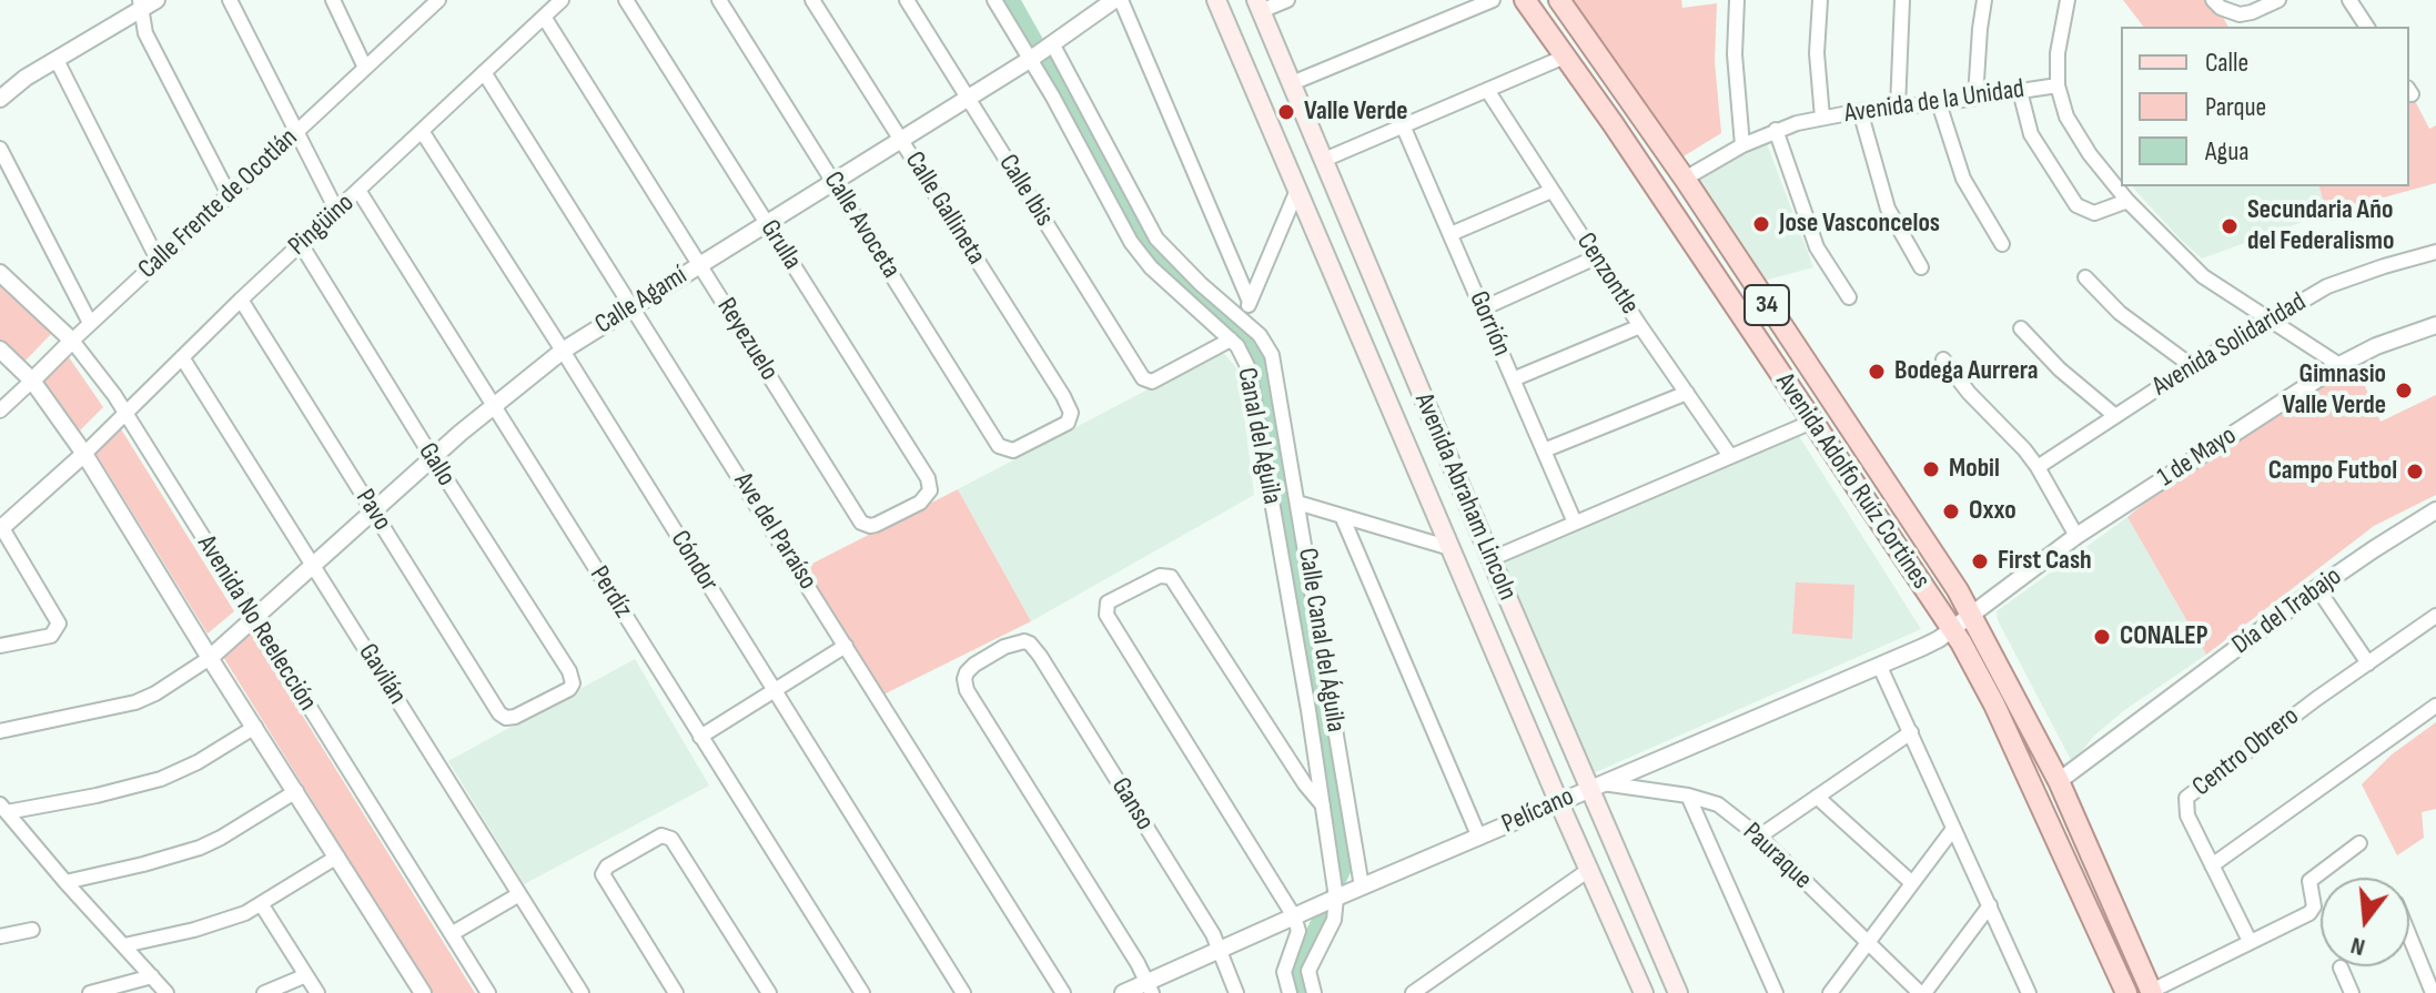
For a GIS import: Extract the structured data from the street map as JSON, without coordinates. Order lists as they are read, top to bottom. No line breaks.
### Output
{"streets":{"main road":["34","Avenida Adolfo Ruíz Cortines","Avenida Abraham Lincoln"],"street":["Avenida de la Unidad","Calle Ibis","Calle Frente de Ocotlán","Calle Gallineta","Pingüino","Calle Avoceta","Grulla","Cenzontle","Calle Agamí","Gorrión","Reyezuelo","Avenida Solidaridad","Canal del Aguila","1 de Mayo","Gallo","Pavo","Ave del Paraíso","Cóndor","Perdíz","Día del Trabajo","Avenida No Reelección","Calle Canal del Águila","Gavilán","Centro Obrero","Ganso","Pelícano","Pauraque"]},"crossings":[["Avenida de la Unidad","Avenida Solidaridad"],["Avenida de la Unidad","1 de Mayo"],["Avenida de la Unidad","Avenida Adolfo Ruíz Cortines"],["Calle Ibis","Calle Agamí"],["Calle Ibis","Canal del Aguila"],["Calle Frente de Ocotlán","Avenida No Reelección"],["Calle Gallineta","Calle Avoceta"],["Calle Gallineta","Calle Agamí"],["Pingüino","Reyezuelo"],["Pingüino","Gallo"],["Pingüino","Pavo"],["Pingüino","Ave del Paraíso"],["Pingüino","Cóndor"],["Pingüino","Perdíz"],["Pingüino","Avenida No Reelección"],["Pingüino","Gavilán"],["Calle Avoceta","Calle Agamí"],["Grulla","Calle Agamí"],["Grulla","Reyezuelo"],["Calle Agamí","Reyezuelo"],["Calle Agamí","Canal del Aguila"],["Calle Agamí","Gallo"],["Calle Agamí","Pavo"],["Calle Agamí","Ave del Paraíso"],["Calle Agamí","Cóndor"],["Calle Agamí","Perdíz"],["Calle Agamí","Avenida No Reelección"],["Calle Agamí","Calle Canal del Águila"],["Calle Agamí","Gavilán"],["Canal del Aguila","Calle Canal del Águila"],["Canal del Aguila","Pelícano"],["1 de Mayo","Avenida Adolfo Ruíz Cortines"],["1 de Mayo","Pelícano"],["Gallo","Pavo"],["Avenida Adolfo Ruíz Cortines","Día del Trabajo"],["Avenida Adolfo Ruíz Cortines","Pelícano"],["Avenida Abraham Lincoln","Pelícano"],["Avenida Abraham Lincoln","Pauraque"],["Calle Canal del Águila","Pelícano"],["Ganso","Pelícano"],["Pelícano","Pauraque"]],"places":["Valle Verde","Jose Vasconcelos","Secundaria Año del Federalismo","Bodega Aurrera","Gimnasio Valle Verde","Mobil","Campo Futbol","Oxxo","First Cash","CONALEP"],"legend":["Calle","Parque","Agua"],"north":"bottom"}
